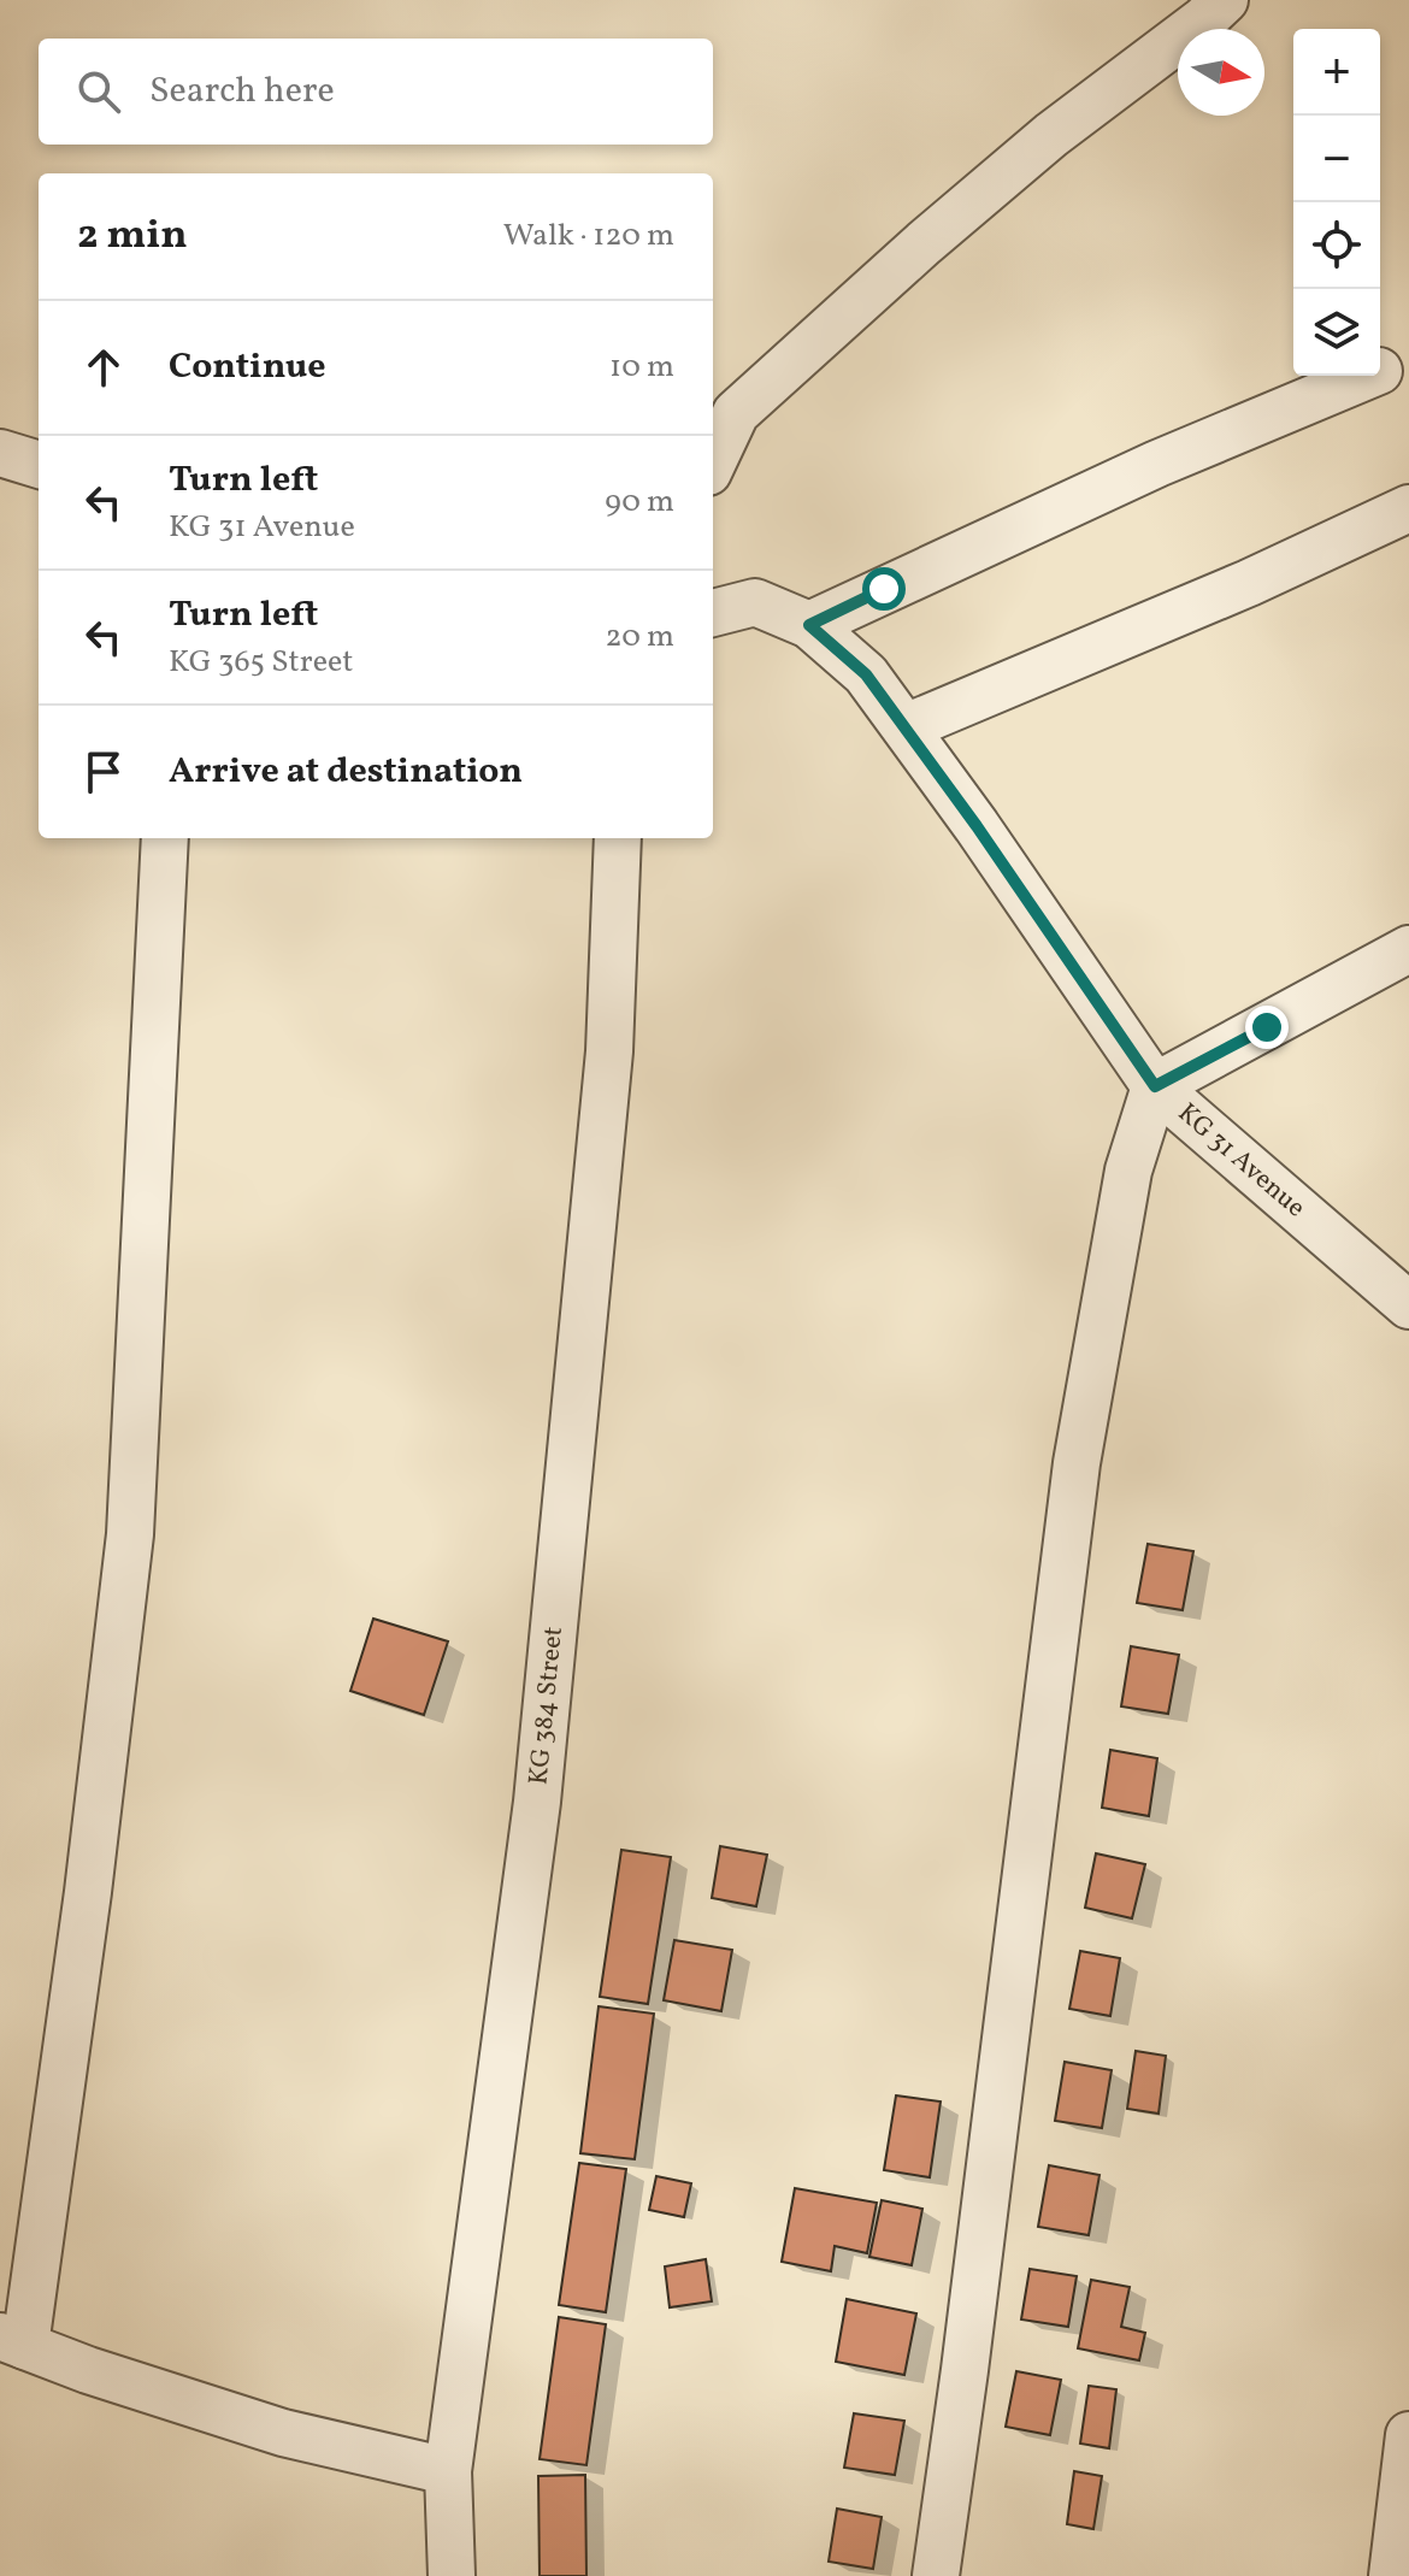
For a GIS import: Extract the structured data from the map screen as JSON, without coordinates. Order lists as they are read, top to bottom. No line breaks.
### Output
{"streets":{"street":["KG 31 Avenue","KG 384 Street"]},"north":"right","page":{"map_buttons":["+","−"],"search":"Search here","heading":["2 min","Walk · 120 m"],"list":[["Continue","10 m"],["Turn left","KG 31 Avenue","90 m"],["Turn left","KG 365 Street","20 m"],"Arrive at destination"]}}
